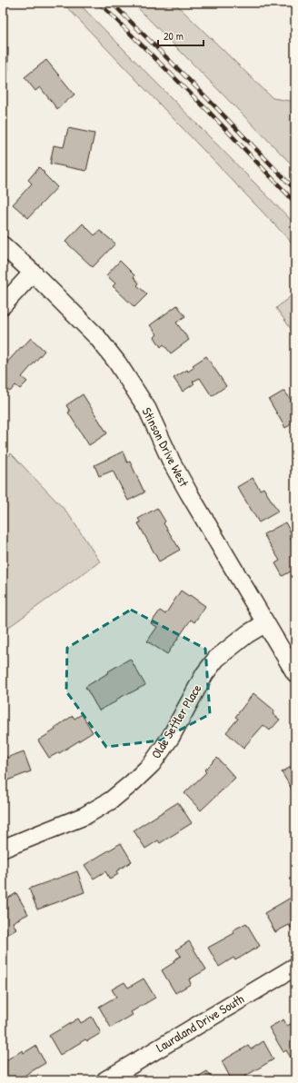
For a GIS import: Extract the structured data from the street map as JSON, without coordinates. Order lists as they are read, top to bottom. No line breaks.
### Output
{"streets":{"street":["Stinson Drive West","Olde Settler Place","Lauraland Drive South"]},"crossings":[["Stinson Drive West","Olde Settler Place"]],"scale_bar":"20 m"}
